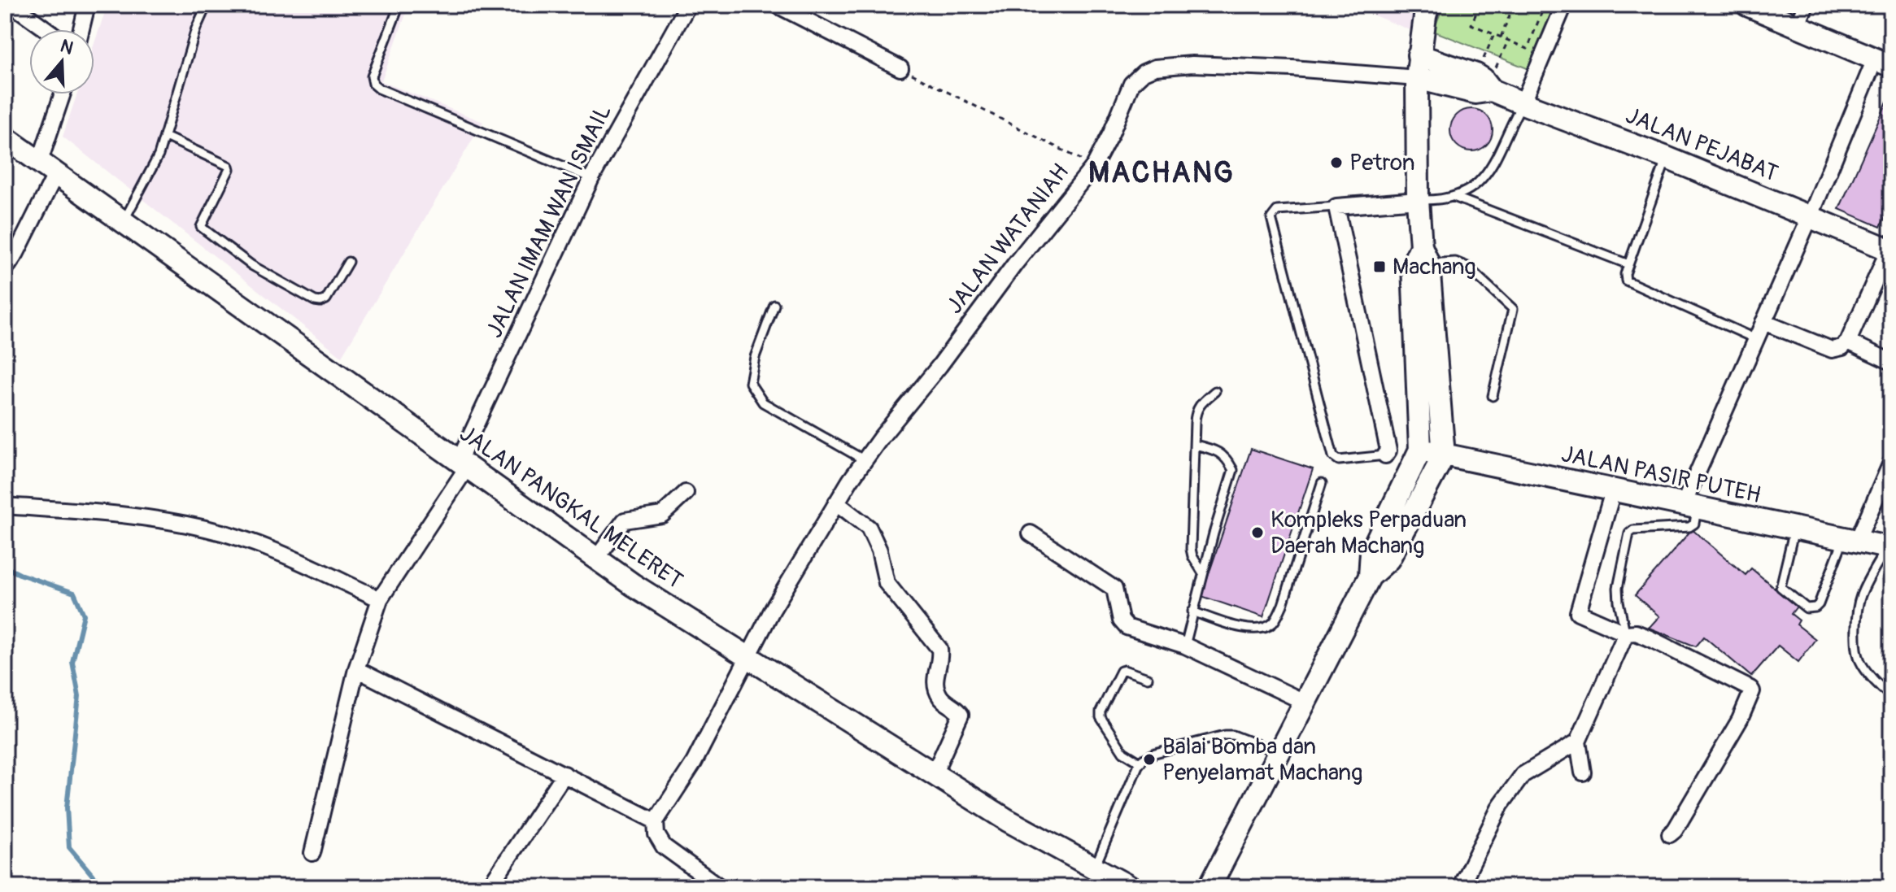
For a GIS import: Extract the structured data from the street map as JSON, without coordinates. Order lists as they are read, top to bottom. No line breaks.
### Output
{"streets":{"main road":["JALAN PEJABAT","JALAN PASIR PUTEH","JALAN PANGKAL MELERET"],"street":["JALAN IMAM WAN ISMAIL","JALAN WATANIAH"]},"crossings":[["JALAN PEJABAT","JALAN WATANIAH"],["JALAN IMAM WAN ISMAIL","JALAN PANGKAL MELERET"],["JALAN WATANIAH","JALAN PANGKAL MELERET"]],"districts":["MACHANG"],"places":{"other":["Petron","Kompleks Perpaduan Daerah Machang","Balai Bomba dan Penyelamat Machang"],"transit":["Machang"]},"north":"top"}
